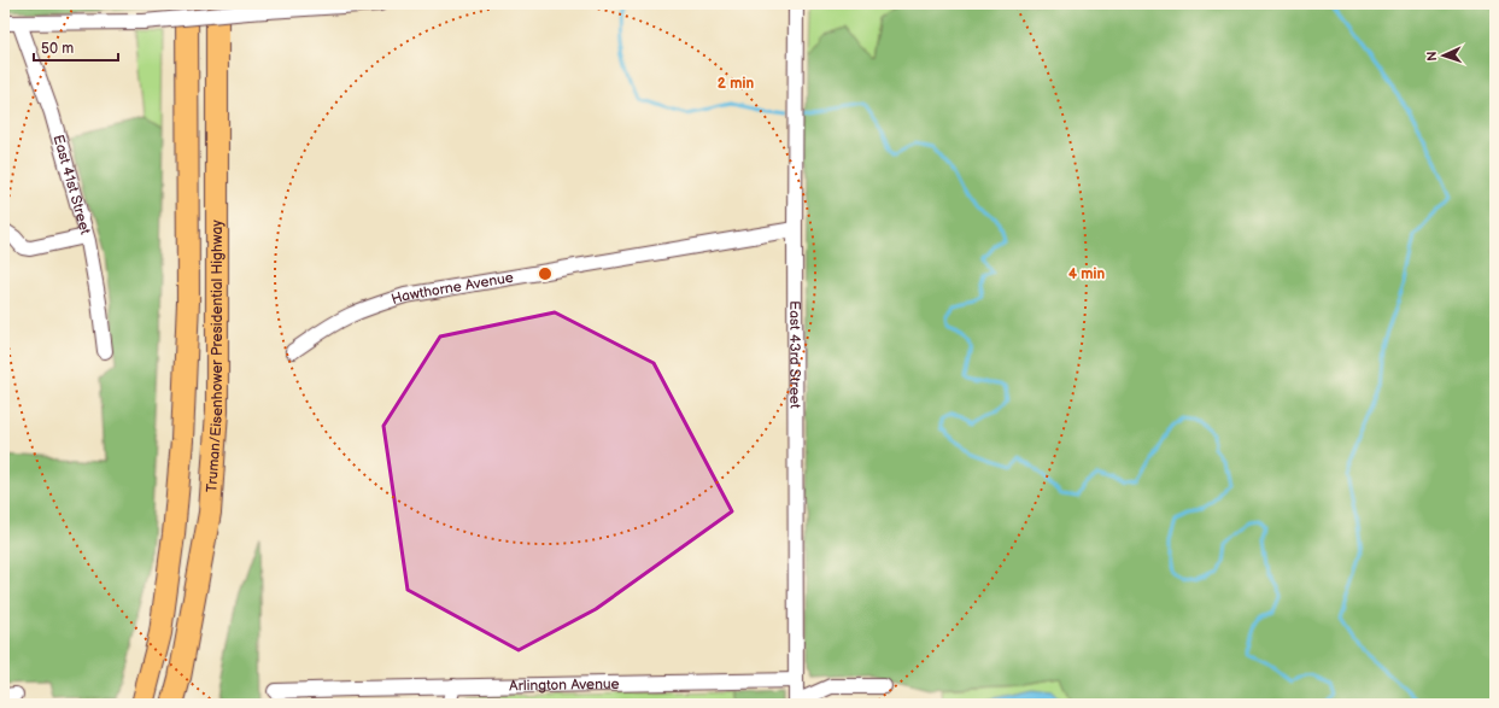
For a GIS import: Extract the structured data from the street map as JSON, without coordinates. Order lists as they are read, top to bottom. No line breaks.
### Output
{"streets":{"highway":["Truman/Eisenhower Presidential Highway"],"street":["East 41st Street","Hawthorne Avenue","East 43rd Street","Arlington Avenue"]},"crossings":[["Hawthorne Avenue","East 43rd Street"],["East 43rd Street","Arlington Avenue"]],"scale_bar":"50 m","north":"left","rings":["2 min","4 min"]}
